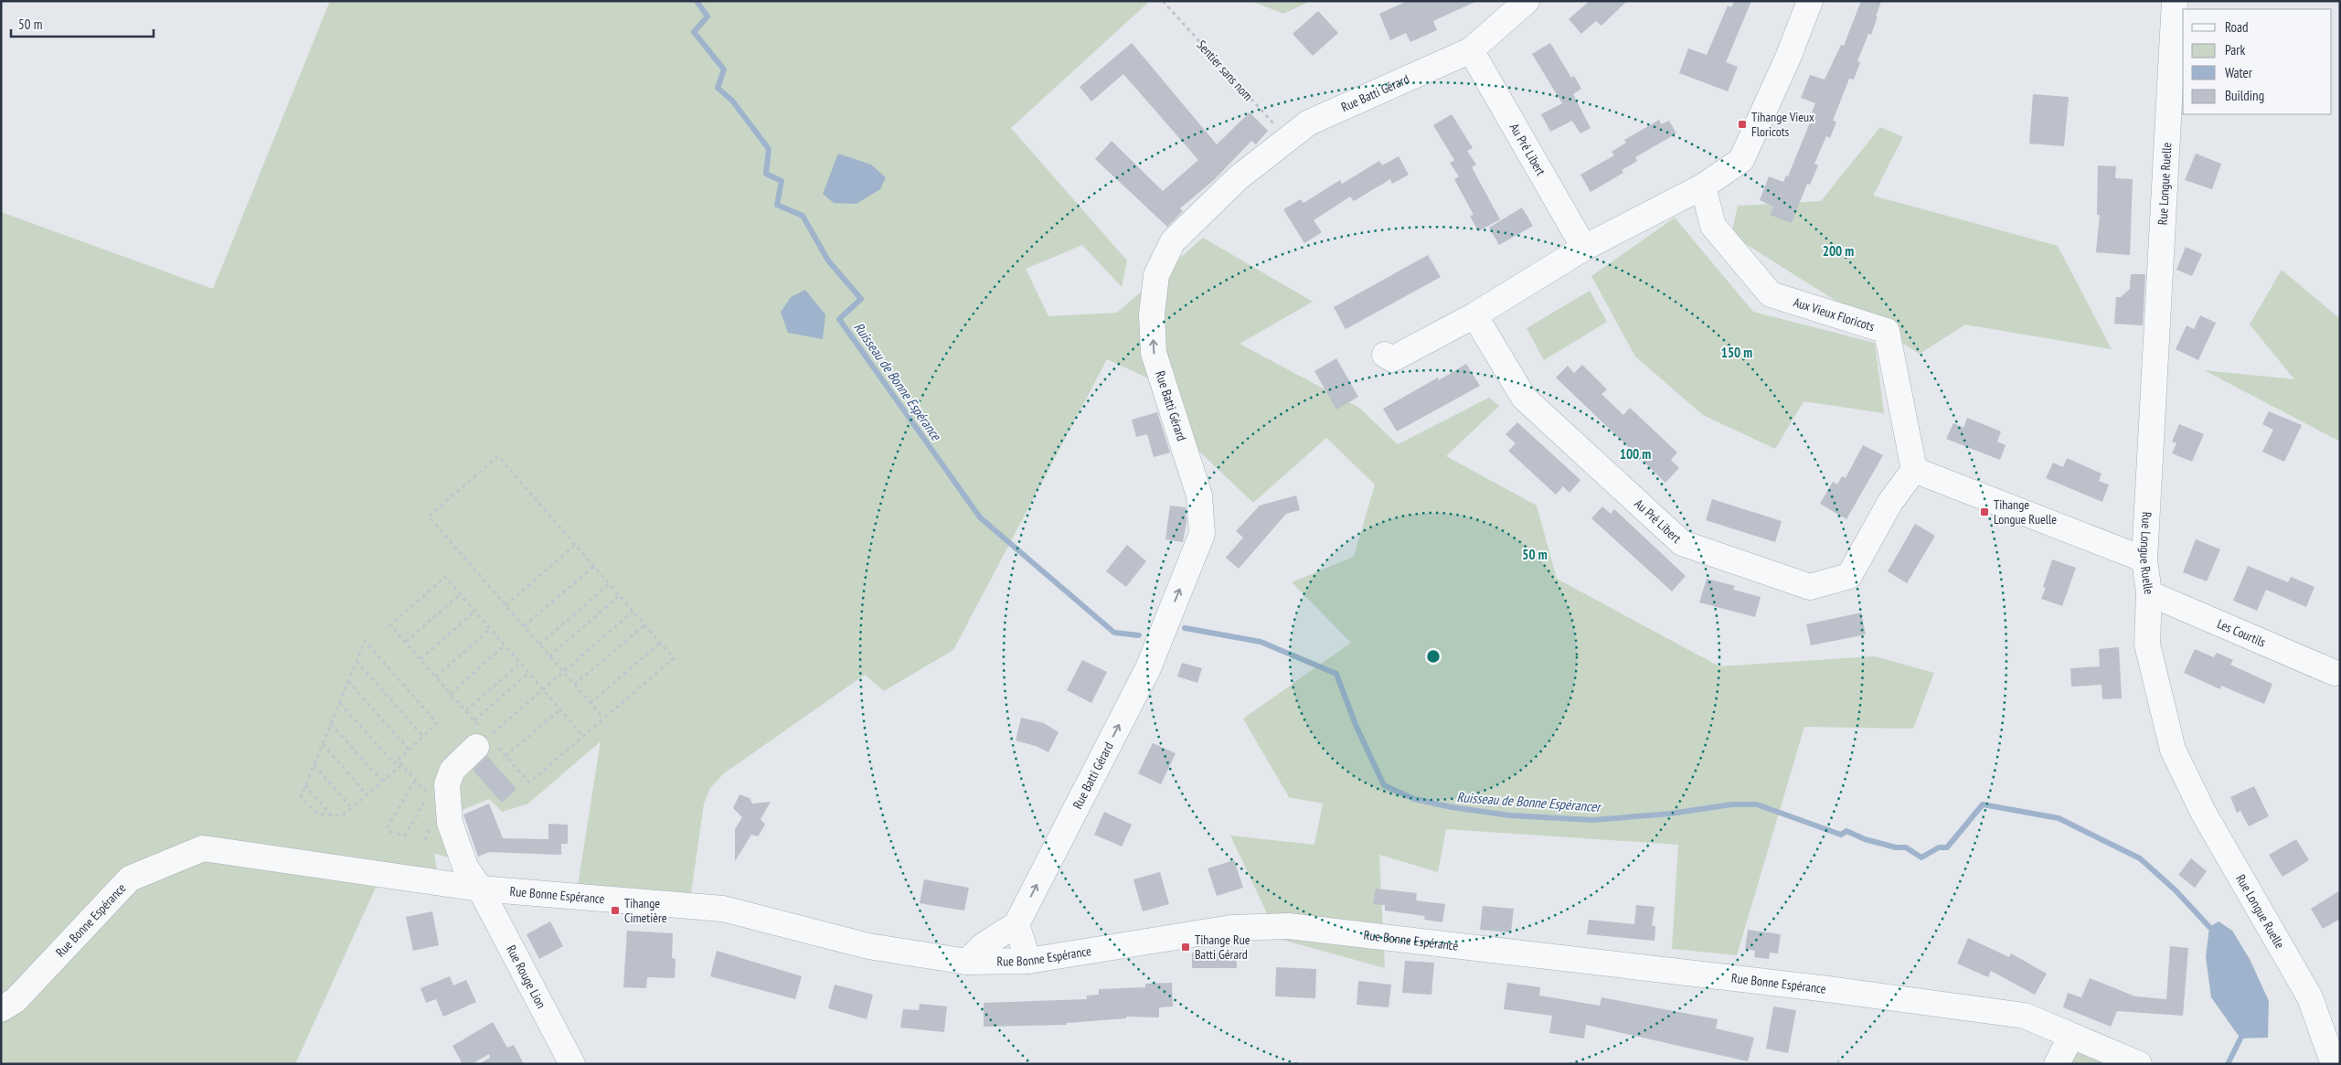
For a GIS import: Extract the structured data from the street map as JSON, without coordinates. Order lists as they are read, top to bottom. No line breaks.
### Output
{"streets":{"street":["Rue Batti Gérard","Au Pré Libert","Rue Longue Ruelle","Aux Vieux Floricots","Les Courtils","Rue Bonne Espérance","Rue Rouge Lion"],"path":["Sentier sans nom"]},"crossings":[["Sentier sans nom","Rue Batti Gérard"],["Rue Batti Gérard","Au Pré Libert"],["Au Pré Libert","Aux Vieux Floricots"],["Rue Longue Ruelle","Les Courtils"],["Rue Bonne Espérance","Rue Rouge Lion"]],"one_way":["Rue Batti Gérard"],"water":["Ruisseau de Bonne Espérance","Ruisseau de Bonne Espérancer"],"places":{"transit":["Tihange Vieux Floricots","Tihange Longue Ruelle","Tihange Cimetière","Tihange Rue Batti Gérard"]},"legend":["Road","Park","Water","Building"],"scale_bar":"50 m","rings":["200 m","150 m","100 m","50 m"]}
